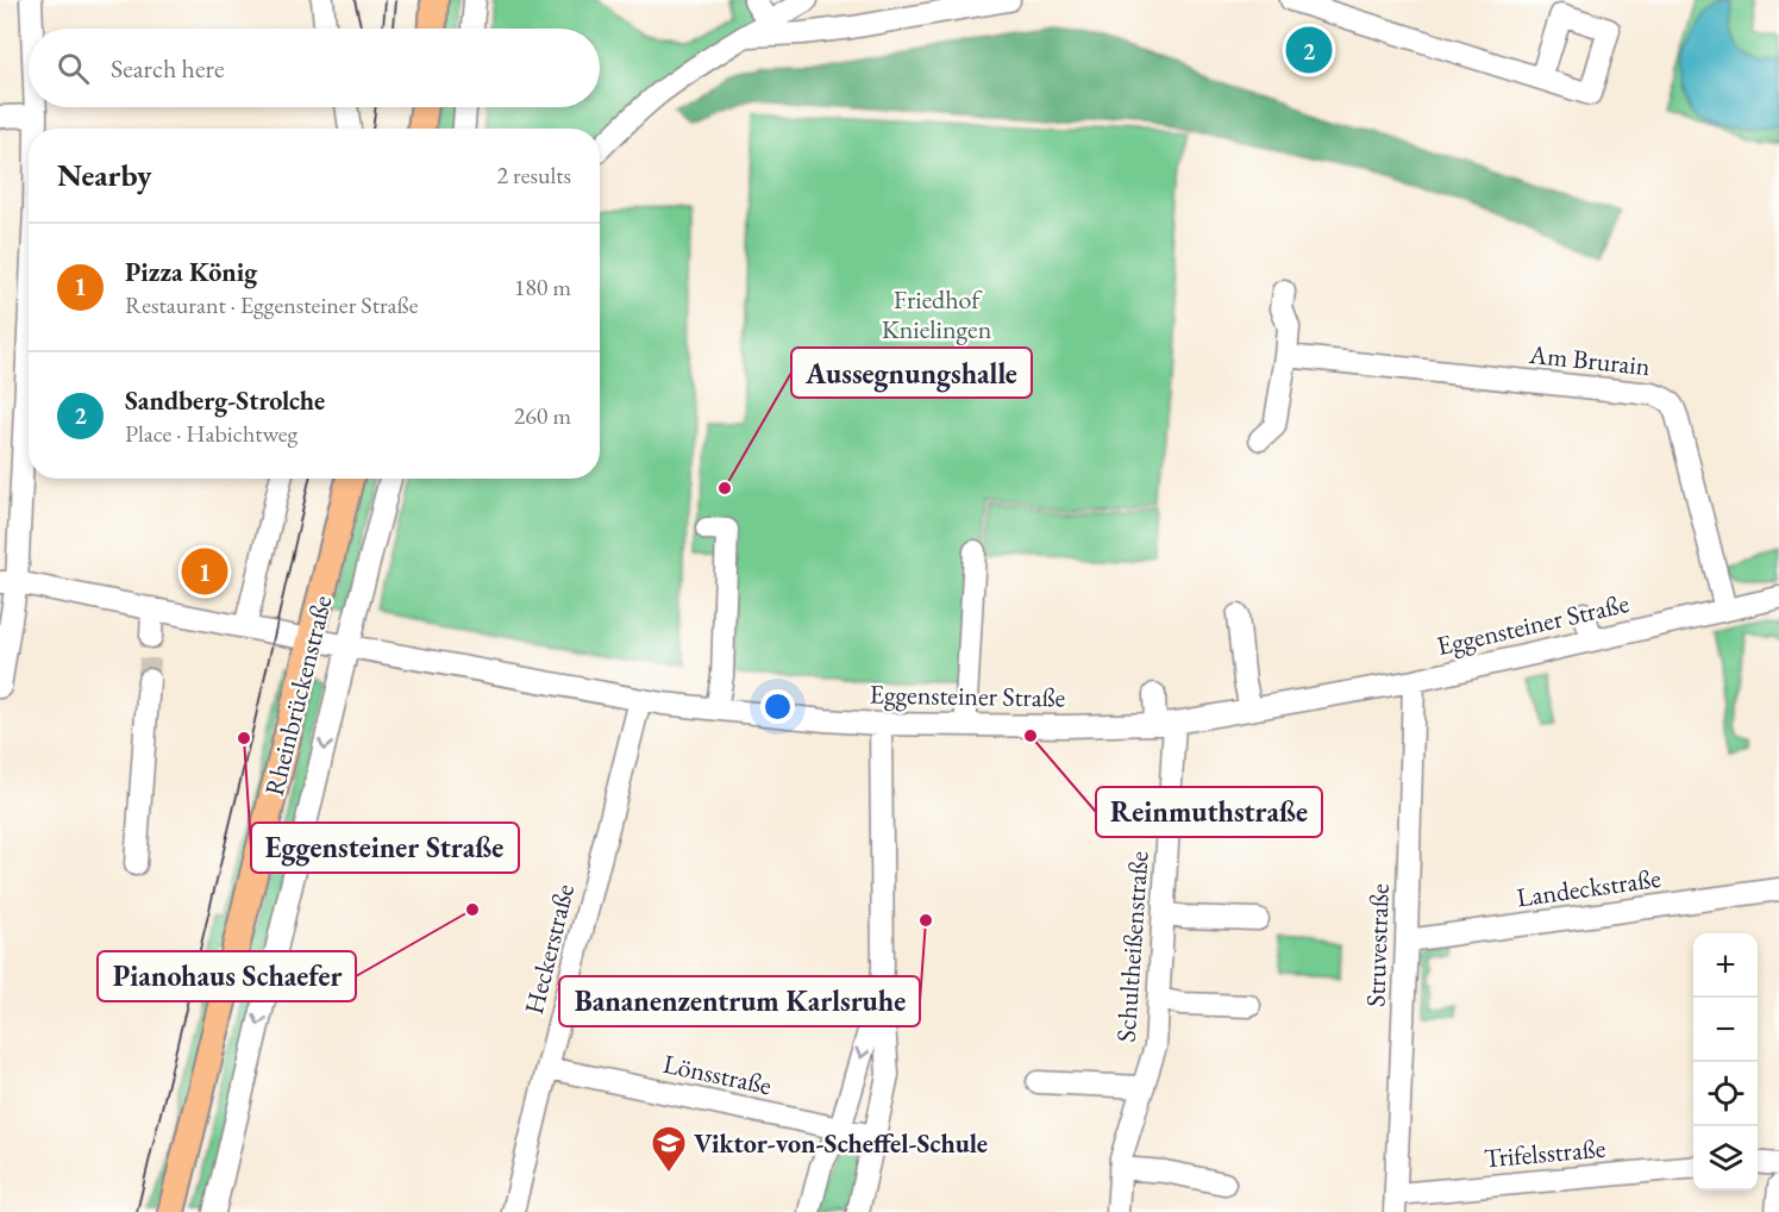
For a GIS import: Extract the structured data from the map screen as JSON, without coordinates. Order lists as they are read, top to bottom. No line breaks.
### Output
{"streets":{"main road":["Rheinbrückenstraße"],"street":["Am Brurain","Eggensteiner Straße","Landeckstraße","Struvestraße","Schultheißenstraße","Heckerstraße","Lönsstraße","Trifelsstraße"]},"crossings":[["Am Brurain","Eggensteiner Straße"],["Eggensteiner Straße","Rheinbrückenstraße"],["Eggensteiner Straße","Struvestraße"],["Eggensteiner Straße","Schultheißenstraße"],["Eggensteiner Straße","Heckerstraße"],["Landeckstraße","Struvestraße"],["Struvestraße","Trifelsstraße"],["Heckerstraße","Lönsstraße"]],"parks":["Friedhof Knielingen"],"places":{"other":["Aussegnungshalle","Reinmuthstraße","Eggensteiner Straße","Pianohaus Schaefer","Bananenzentrum Karlsruhe"],"school or university":["Viktor-von-Scheffel-Schule"]},"page":{"pins":["2","1"],"search":"Search here","heading":["Nearby","2 results"],"list":[{"mark":"1","name":"Pizza König","note":"Restaurant · Eggensteiner Straße","value":"180 m"},{"mark":"2","name":"Sandberg-Strolche","note":"Place · Habichtweg","value":"260 m"}],"map_buttons":["+","−"]}}
